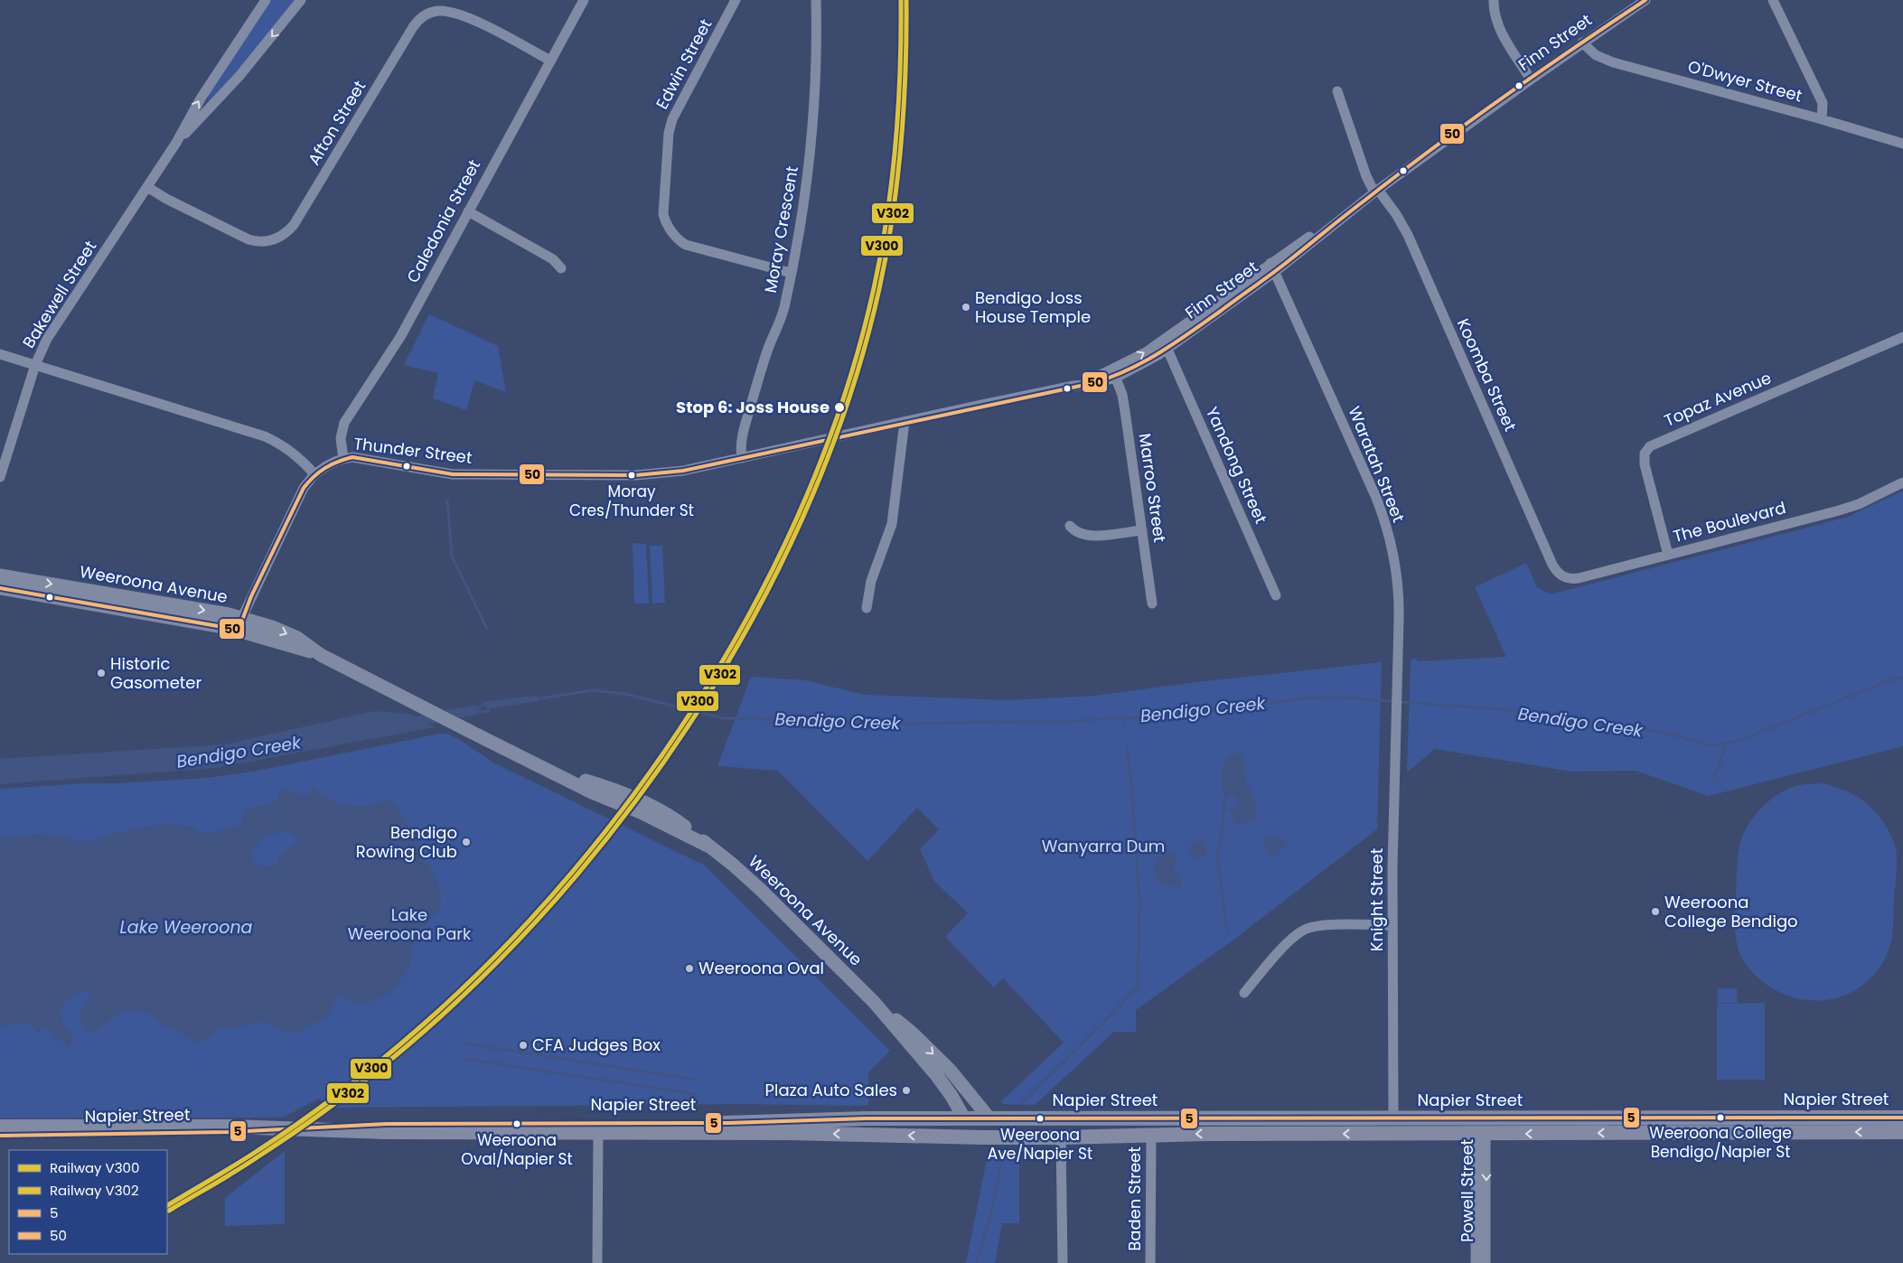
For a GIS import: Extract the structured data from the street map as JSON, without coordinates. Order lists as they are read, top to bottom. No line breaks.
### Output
{"streets":{"highway":["Napier Street","Powell Street"],"main road":["Weeroona Avenue"],"street":["Finn Street","Edwin Street","O'Dwyer Street","Afton Street","Caledonia Street","Moray Crescent","Bakewell Street","Koomba Street","Topaz Avenue","Thunder Street","Waratah Street","Yandong Street","Marroo Street","The Boulevard","Knight Street","Baden Street"]},"crossings":[["Finn Street","O'Dwyer Street"],["Finn Street","Moray Crescent"],["Finn Street","Koomba Street"],["Finn Street","Thunder Street"],["Finn Street","Waratah Street"],["Finn Street","Yandong Street"],["Finn Street","Marroo Street"],["Edwin Street","Moray Crescent"],["Afton Street","Caledonia Street"],["Afton Street","Bakewell Street"],["Caledonia Street","Thunder Street"],["Moray Crescent","Thunder Street"],["Koomba Street","The Boulevard"],["Topaz Avenue","The Boulevard"],["Waratah Street","Knight Street"],["Weeroona Avenue","Napier Street"],["Knight Street","Napier Street"],["Napier Street","Powell Street"],["Napier Street","Baden Street"]],"one_way":["Powell Street"],"water":["Bendigo Creek","Lake Weeroona"],"parks":["Wanyarra Dum","Lake Weeroona Park"],"places":["Bendigo Joss House Temple","Stop 6: Joss House","Moray Cres/Thunder St","Historic Gasometer","Bendigo Rowing Club","Weeroona College Bendigo","Weeroona Oval","CFA Judges Box","Plaza Auto Sales","Weeroona College Bendigo/Napier St","Weeroona Ave/Napier St","Weeroona Oval/Napier St"],"lines":["rail line V300","rail line V302","transit line 50","transit line 5"],"legend":["Railway V300","Railway V302","5","50"]}
